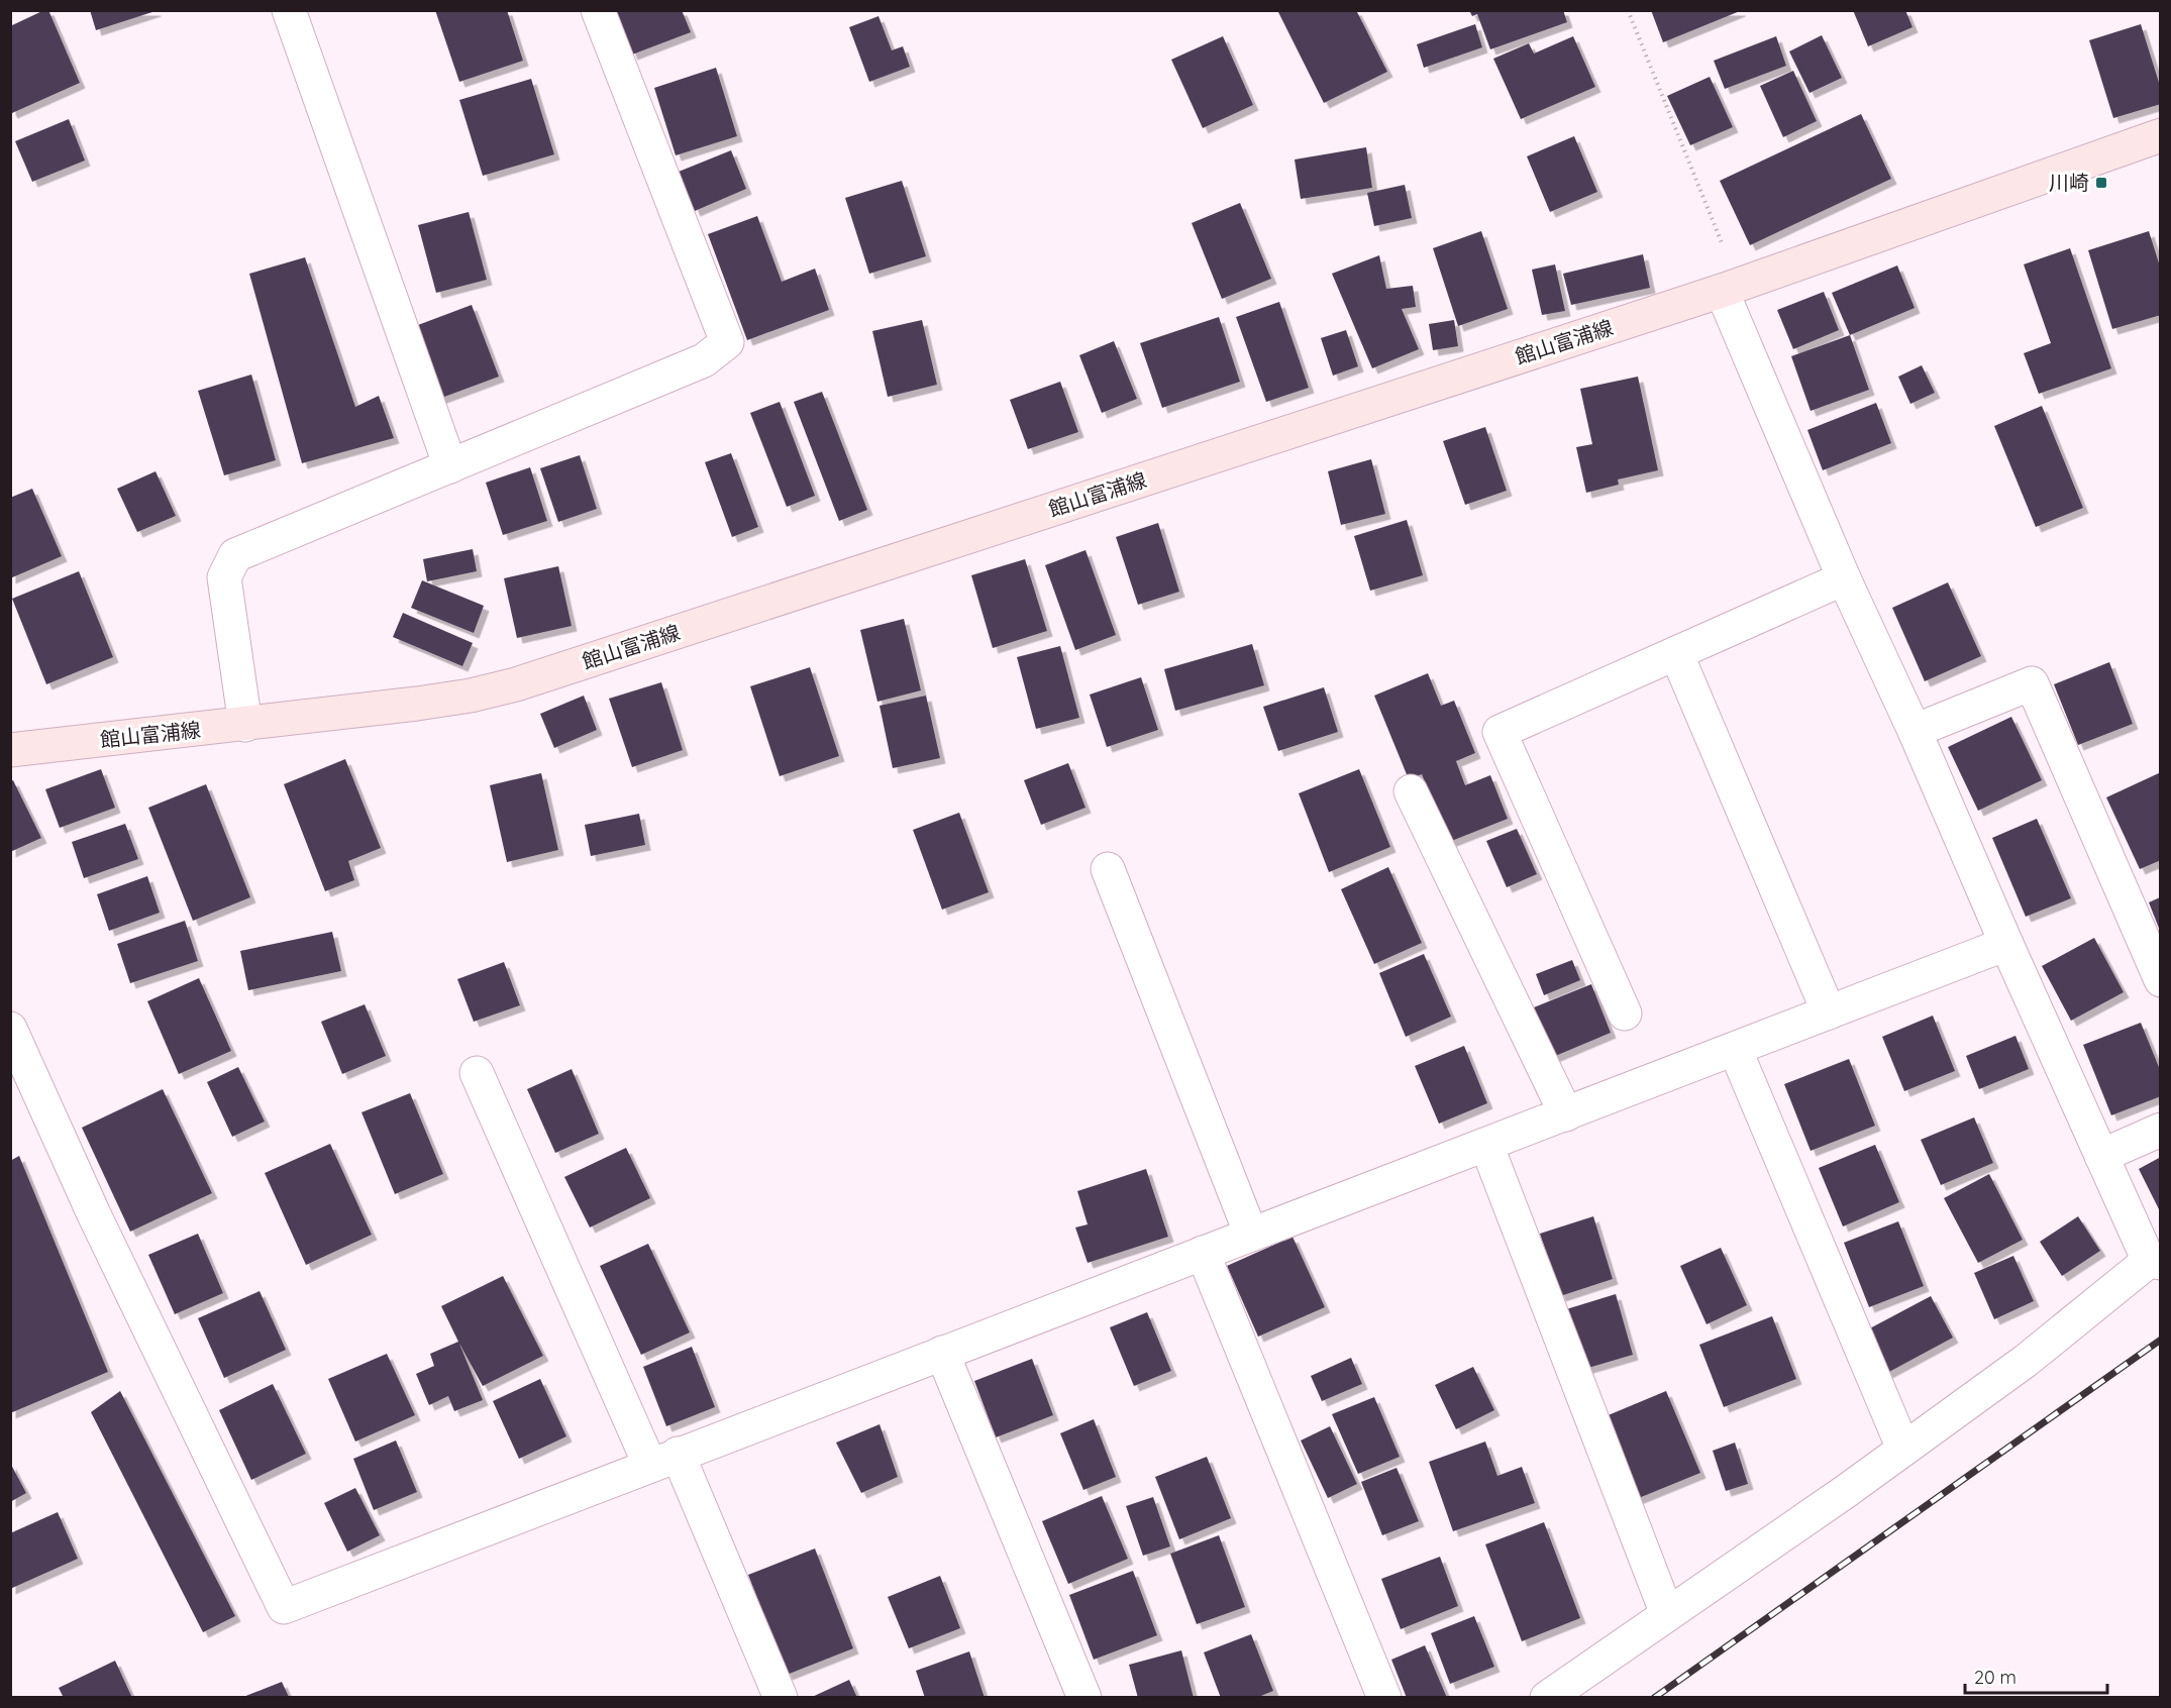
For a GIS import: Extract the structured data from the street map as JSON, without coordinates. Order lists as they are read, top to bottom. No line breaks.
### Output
{"streets":{"main road":["館山富浦線"]},"places":{"transit":["川崎"]},"scale_bar":"20 m"}
